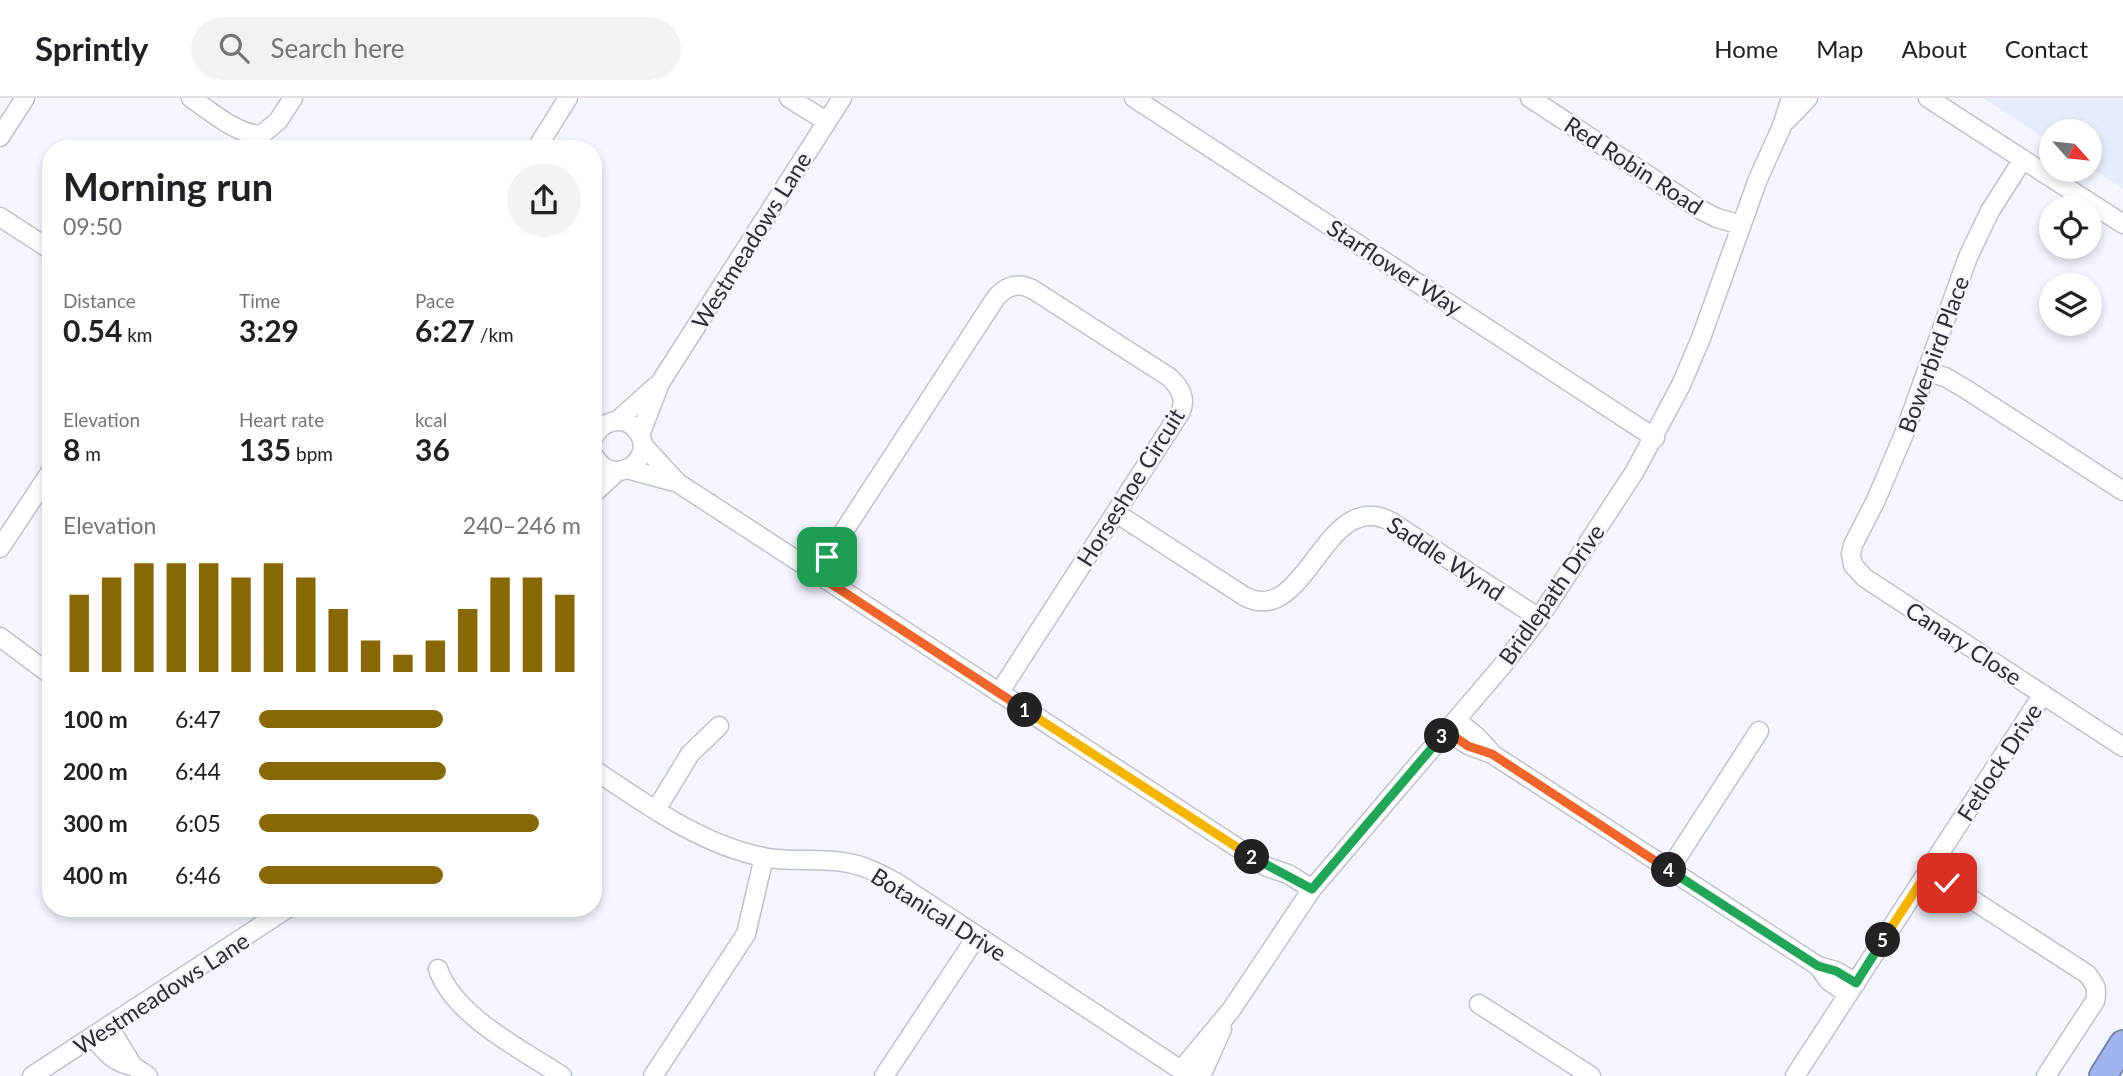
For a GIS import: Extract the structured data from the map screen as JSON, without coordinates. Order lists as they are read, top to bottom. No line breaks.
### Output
{"streets":{"street":["Red Robin Road","Westmeadows Lane","Starflower Way","Bowerbird Place","Horseshoe Circuit","Saddle Wynd","Bridlepath Drive","Canary Close","Fetlock Drive","Botanical Drive"]},"crossings":[["Red Robin Road","Bridlepath Drive"],["Starflower Way","Bridlepath Drive"],["Bowerbird Place","Canary Close"],["Horseshoe Circuit","Saddle Wynd"],["Saddle Wynd","Bridlepath Drive"],["Bridlepath Drive","Botanical Drive"],["Canary Close","Fetlock Drive"]],"north":"bottom right","page":{"header":"Sprintly","search":"Search here","nav":["Home","Map","About","Contact"],"heading":["Morning run","09:50"],"stats":[["Distance","0.54 km"],["Time","3:29"],["Pace","6:27 /km"],["Elevation","8 m"],["Heart rate","135 bpm"],["kcal","36"]],"chart":["Elevation","240–246 m"],"pins":["1","3","2","4","5"],"list":[{"name":"100 m","note":"6:47"},{"name":"200 m","note":"6:44"},{"name":"300 m","note":"6:05"},{"name":"400 m","note":"6:46"}]}}
